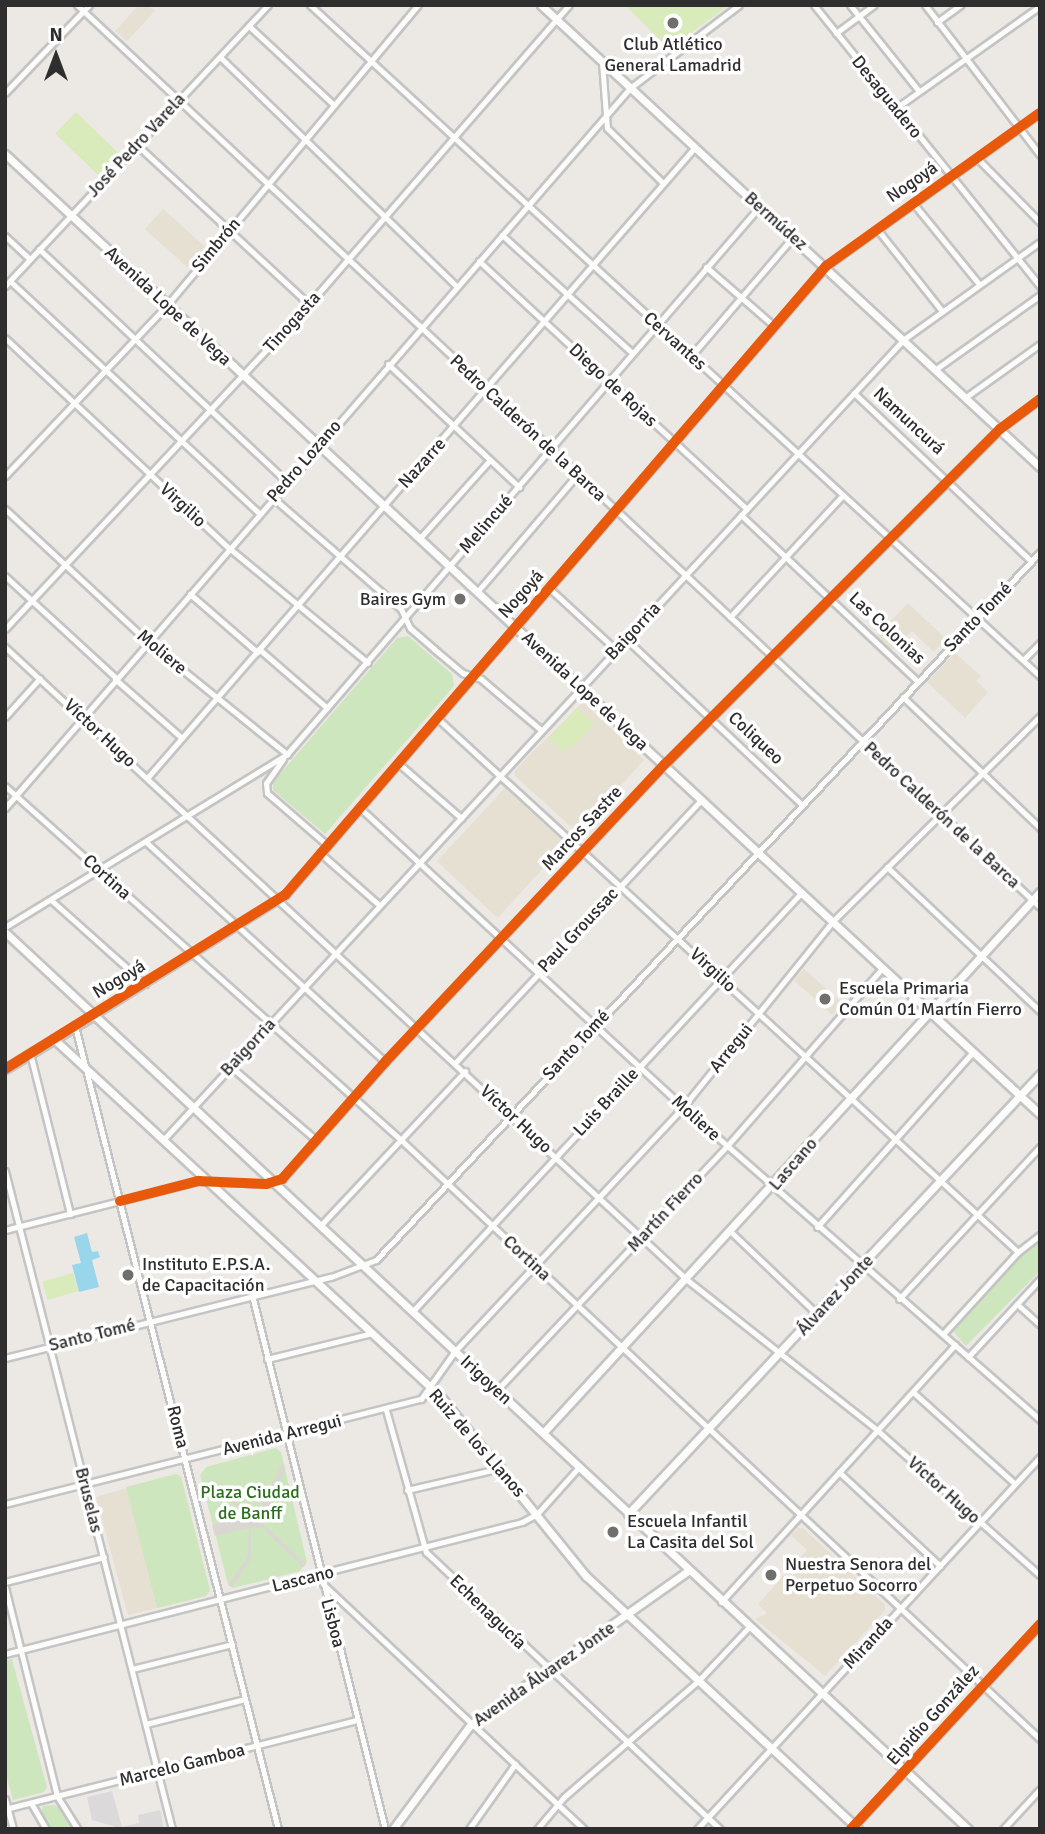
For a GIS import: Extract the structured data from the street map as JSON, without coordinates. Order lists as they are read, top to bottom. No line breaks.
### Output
{"streets":{"street":["Desaguadero","José Pedro Varela","Nogoyá","Bermúdez","Simbrón","Avenida Lope de Vega","Tinogasta","Cervantes","Diego de Rojas","Namuncurá","Pedro Calderón de la Barca","Pedro Lozano","Nazarre","Virgilio","Melincué","Santo Tomé","Las Colonias","Baigorria","Moliere","Víctor Hugo","Coliqueo","Marcos Sastre","Cortina","Paul Groussac","Arregui","Luis Braille","Lascano","Martín Fierro","Álvarez Jonte","Irigoyen","Roma","Avenida Arregui","Ruiz de los Llanos","Bruselas","Echenagucía","Lisboa","Miranda","Avenida Álvarez Jonte","Elpidio González","Marcelo Gamboa"]},"crossings":[["Desaguadero","Nogoyá"],["Desaguadero","Baigorria"],["José Pedro Varela","Avenida Lope de Vega"],["José Pedro Varela","Pedro Calderón de la Barca"],["Nogoyá","Bermúdez"],["Nogoyá","Avenida Lope de Vega"],["Nogoyá","Cervantes"],["Nogoyá","Diego de Rojas"],["Nogoyá","Pedro Calderón de la Barca"],["Nogoyá","Virgilio"],["Nogoyá","Moliere"],["Nogoyá","Víctor Hugo"],["Nogoyá","Cortina"],["Nogoyá","Irigoyen"],["Nogoyá","Roma"],["Nogoyá","Ruiz de los Llanos"],["Bermúdez","Tinogasta"],["Bermúdez","Pedro Lozano"],["Bermúdez","Nazarre"],["Bermúdez","Melincué"],["Bermúdez","Baigorria"],["Bermúdez","Marcos Sastre"],["Simbrón","Avenida Lope de Vega"],["Simbrón","Cervantes"],["Simbrón","Pedro Calderón de la Barca"],["Simbrón","Virgilio"],["Avenida Lope de Vega","Tinogasta"],["Avenida Lope de Vega","Pedro Lozano"],["Avenida Lope de Vega","Nazarre"],["Avenida Lope de Vega","Melincué"],["Avenida Lope de Vega","Santo Tomé"],["Avenida Lope de Vega","Baigorria"],["Avenida Lope de Vega","Marcos Sastre"],["Avenida Lope de Vega","Paul Groussac"],["Avenida Lope de Vega","Arregui"],["Avenida Lope de Vega","Luis Braille"],["Avenida Lope de Vega","Lascano"],["Avenida Lope de Vega","Martín Fierro"],["Avenida Lope de Vega","Álvarez Jonte"],["Tinogasta","Cervantes"],["Tinogasta","Pedro Calderón de la Barca"],["Tinogasta","Virgilio"],["Tinogasta","Moliere"],["Cervantes","Pedro Lozano"],["Cervantes","Nazarre"],["Cervantes","Melincué"],["Cervantes","Santo Tomé"],["Cervantes","Baigorria"],["Cervantes","Marcos Sastre"],["Diego de Rojas","Pedro Lozano"],["Diego de Rojas","Nazarre"],["Diego de Rojas","Melincué"],["Diego de Rojas","Baigorria"],["Namuncurá","Santo Tomé"],["Namuncurá","Baigorria"],["Namuncurá","Marcos Sastre"],["Pedro Calderón de la Barca","Pedro Lozano"],["Pedro Calderón de la Barca","Nazarre"],["Pedro Calderón de la Barca","Melincué"],["Pedro Calderón de la Barca","Santo Tomé"],["Pedro Calderón de la Barca","Baigorria"],["Pedro Calderón de la Barca","Marcos Sastre"],["Pedro Calderón de la Barca","Arregui"],["Pedro Calderón de la Barca","Lascano"],["Pedro Lozano","Virgilio"],["Pedro Lozano","Moliere"],["Pedro Lozano","Víctor Hugo"],["Pedro Lozano","Cortina"],["Nazarre","Virgilio"],["Nazarre","Moliere"],["Nazarre","Víctor Hugo"],["Virgilio","Melincué"],["Virgilio","Santo Tomé"],["Virgilio","Baigorria"],["Virgilio","Marcos Sastre"],["Virgilio","Paul Groussac"],["Virgilio","Arregui"],["Virgilio","Luis Braille"],["Virgilio","Lascano"],["Virgilio","Martín Fierro"],["Virgilio","Álvarez Jonte"],["Melincué","Moliere"],["Melincué","Víctor Hugo"],["Santo Tomé","Las Colonias"],["Santo Tomé","Moliere"],["Santo Tomé","Víctor Hugo"],["Santo Tomé","Coliqueo"],["Santo Tomé","Cortina"],["Santo Tomé","Irigoyen"],["Santo Tomé","Roma"],["Santo Tomé","Ruiz de los Llanos"],["Santo Tomé","Bruselas"],["Santo Tomé","Lisboa"],["Las Colonias","Baigorria"],["Las Colonias","Marcos Sastre"],["Baigorria","Moliere"],["Baigorria","Víctor Hugo"],["Baigorria","Coliqueo"],["Baigorria","Cortina"],["Baigorria","Irigoyen"],["Baigorria","Ruiz de los Llanos"],["Moliere","Marcos Sastre"],["Moliere","Paul Groussac"],["Moliere","Arregui"],["Moliere","Luis Braille"],["Moliere","Lascano"],["Moliere","Martín Fierro"],["Moliere","Álvarez Jonte"],["Víctor Hugo","Marcos Sastre"],["Víctor Hugo","Paul Groussac"],["Víctor Hugo","Arregui"],["Víctor Hugo","Luis Braille"],["Víctor Hugo","Lascano"],["Víctor Hugo","Martín Fierro"],["Víctor Hugo","Álvarez Jonte"],["Víctor Hugo","Miranda"],["Coliqueo","Marcos Sastre"],["Marcos Sastre","Cortina"],["Marcos Sastre","Irigoyen"],["Cortina","Arregui"],["Cortina","Luis Braille"],["Cortina","Lascano"],["Cortina","Martín Fierro"],["Cortina","Álvarez Jonte"],["Cortina","Miranda"],["Cortina","Elpidio González"],["Arregui","Irigoyen"],["Arregui","Avenida Arregui"],["Arregui","Ruiz de los Llanos"],["Luis Braille","Irigoyen"],["Lascano","Irigoyen"],["Lascano","Roma"],["Lascano","Ruiz de los Llanos"],["Lascano","Bruselas"],["Lascano","Echenagucía"],["Lascano","Lisboa"],["Martín Fierro","Irigoyen"],["Álvarez Jonte","Irigoyen"],["Irigoyen","Miranda"],["Irigoyen","Avenida Álvarez Jonte"],["Irigoyen","Elpidio González"],["Roma","Avenida Arregui"],["Roma","Ruiz de los Llanos"],["Roma","Marcelo Gamboa"],["Avenida Arregui","Ruiz de los Llanos"],["Avenida Arregui","Bruselas"],["Avenida Arregui","Lisboa"],["Ruiz de los Llanos","Miranda"],["Ruiz de los Llanos","Avenida Álvarez Jonte"],["Ruiz de los Llanos","Elpidio González"],["Bruselas","Marcelo Gamboa"],["Echenagucía","Miranda"],["Echenagucía","Avenida Álvarez Jonte"],["Lisboa","Marcelo Gamboa"]],"parks":["Plaza Ciudad de Banff"],"places":["Club Atlético General Lamadrid","Baires Gym","Escuela Primaria Común 01 Martín Fierro","Instituto E.P.S.A. de Capacitación","Escuela Infantil La Casita del Sol","Nuestra Senora del Perpetuo Socorro"],"north":"top"}
